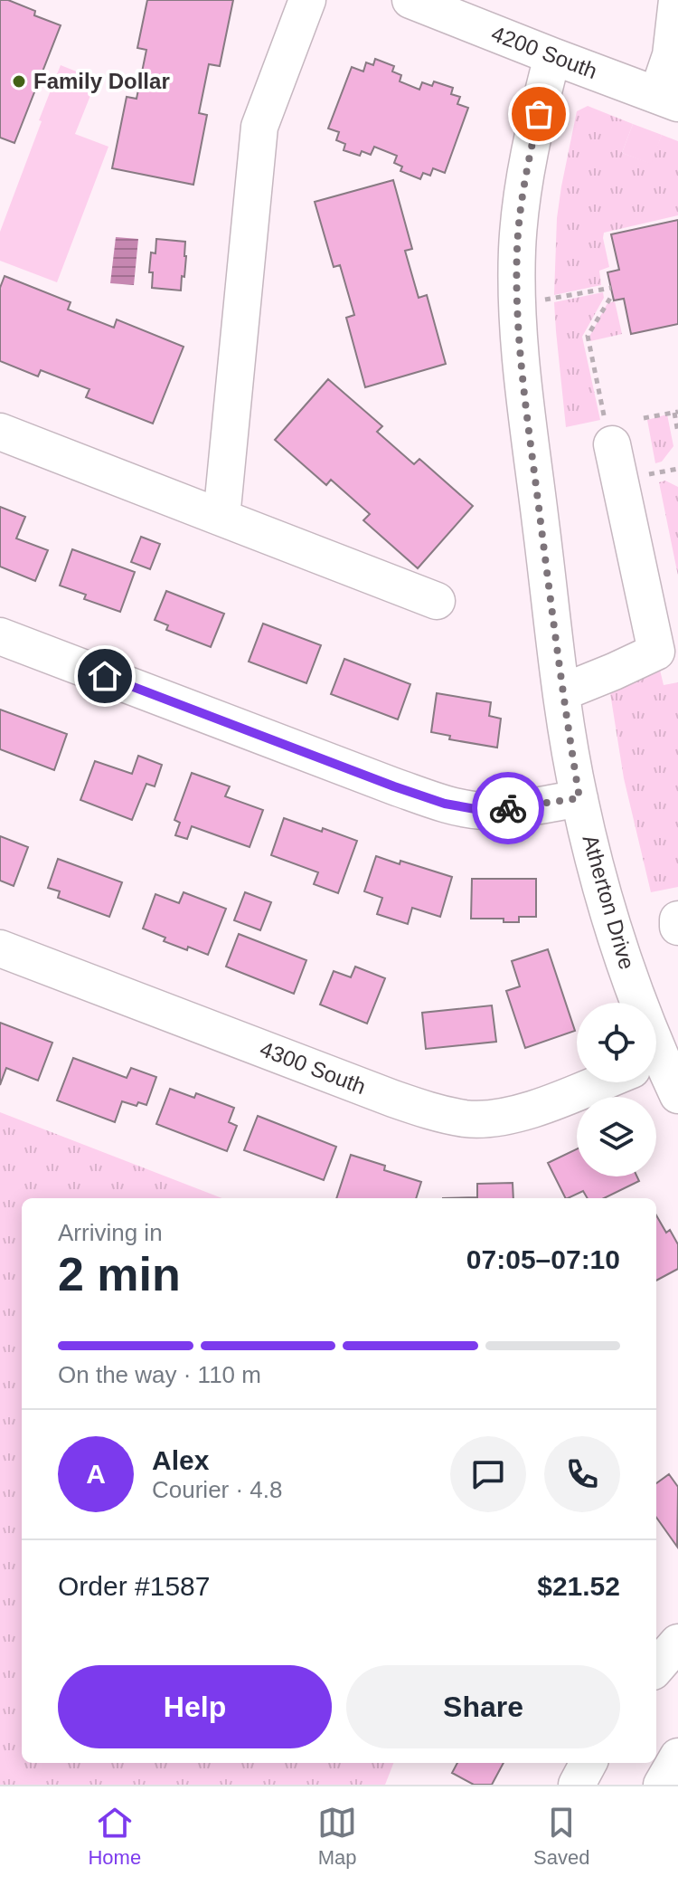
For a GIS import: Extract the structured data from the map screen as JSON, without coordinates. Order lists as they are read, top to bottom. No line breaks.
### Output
{"streets":{"street":["4200 South","Atherton Drive","4300 South"]},"crossings":[["4200 South","Atherton Drive"]],"places":["Family Dollar"],"page":{"heading":["2 min","Arriving in","07:05–07:10"],"panel":["Alex","Courier · 4.8","Order #1587","$21.52"],"bar":"On the way · 110 m","round":"A","buttons":["Help","Share"],"tabs":["Home","Map","Saved"]}}
